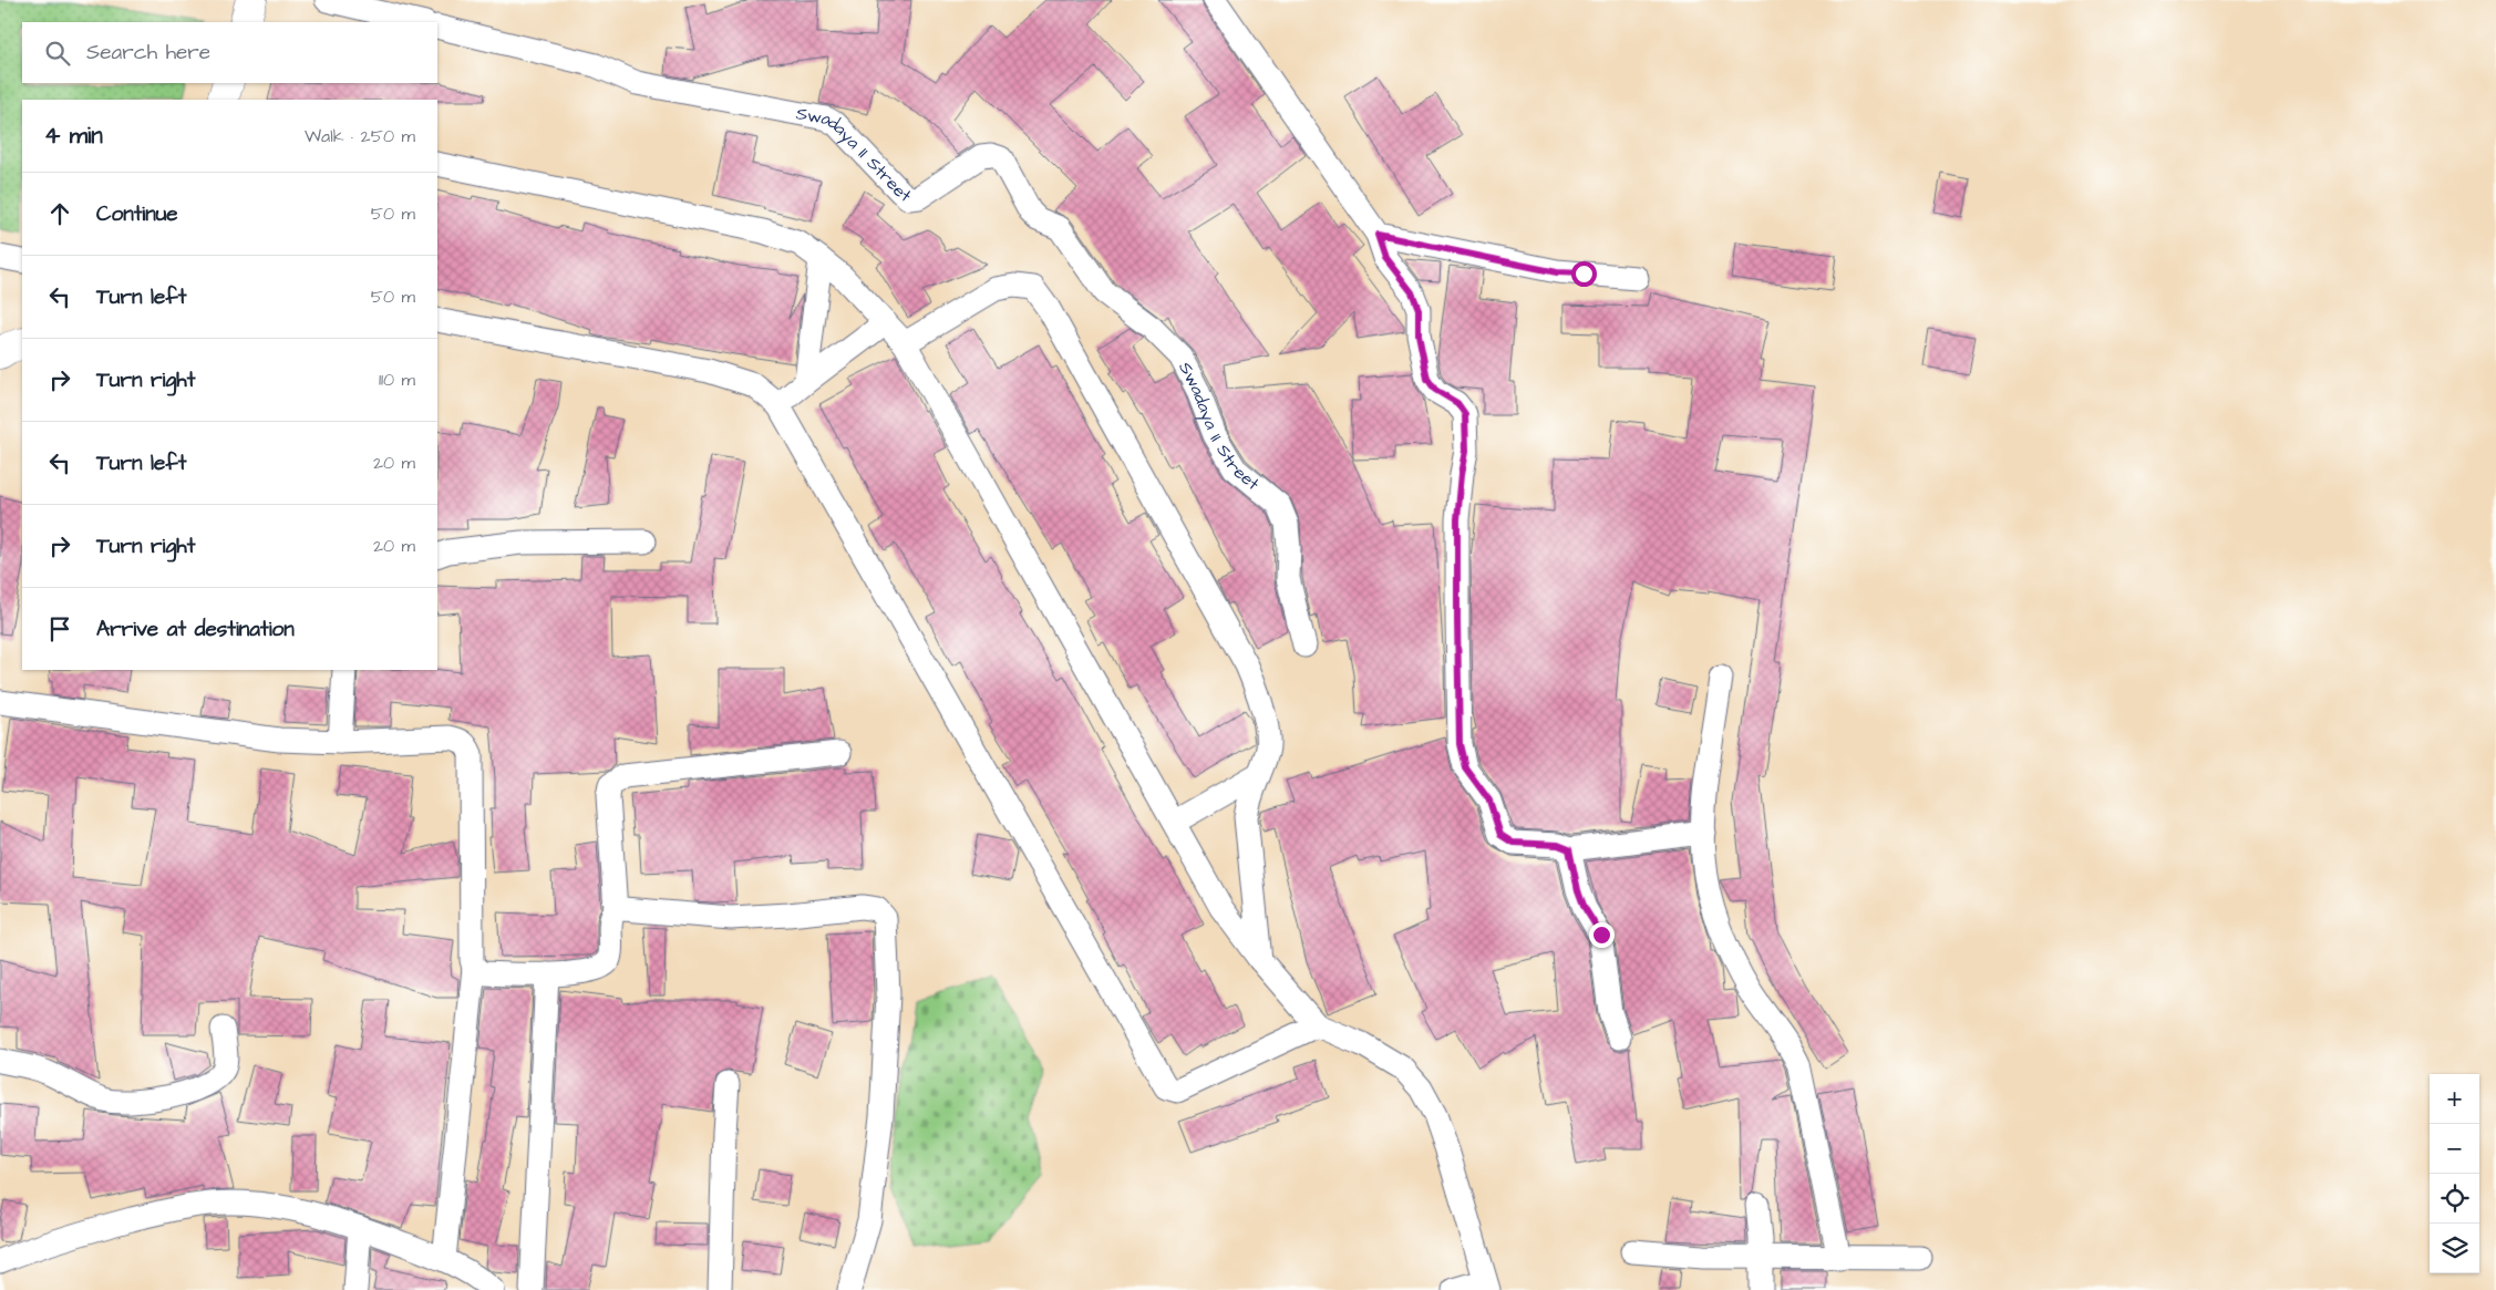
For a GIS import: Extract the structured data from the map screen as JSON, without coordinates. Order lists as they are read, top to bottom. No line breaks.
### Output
{"streets":{"street":["Swadaya II Street"]},"page":{"search":"Search here","heading":["4 min","Walk · 250 m"],"list":[["Continue","50 m"],["Turn left","50 m"],["Turn right","110 m"],["Turn left","20 m"],["Turn right","20 m"],"Arrive at destination"],"map_buttons":["+","−"]}}
